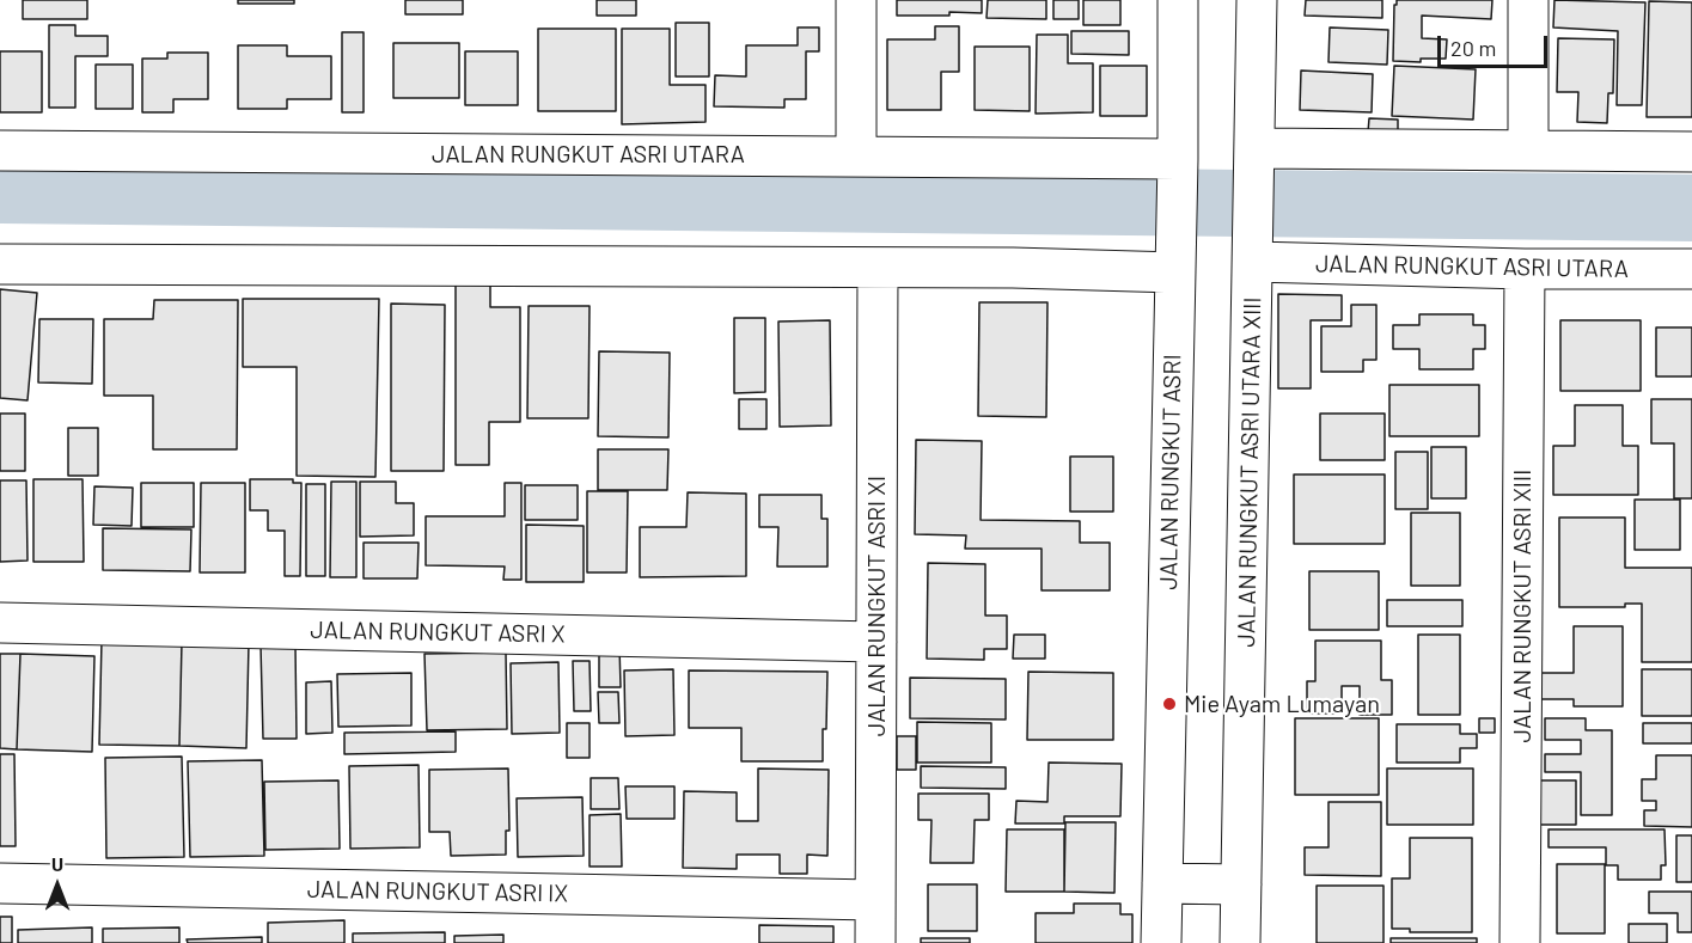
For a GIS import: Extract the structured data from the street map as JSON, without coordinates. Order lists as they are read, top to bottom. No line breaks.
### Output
{"streets":{"street":["JALAN RUNGKUT ASRI UTARA","JALAN RUNGKUT ASRI","JALAN RUNGKUT ASRI UTARA XIII","JALAN RUNGKUT ASRI XI","JALAN RUNGKUT ASRI XIII","JALAN RUNGKUT ASRI X","JALAN RUNGKUT ASRI IX"]},"crossings":[["JALAN RUNGKUT ASRI UTARA","JALAN RUNGKUT ASRI"],["JALAN RUNGKUT ASRI UTARA","JALAN RUNGKUT ASRI UTARA XIII"],["JALAN RUNGKUT ASRI UTARA","JALAN RUNGKUT ASRI XIII"],["JALAN RUNGKUT ASRI XI","JALAN RUNGKUT ASRI X"],["JALAN RUNGKUT ASRI XI","JALAN RUNGKUT ASRI IX"]],"places":["Mie Ayam Lumayan"],"scale_bar":"20 m","north":"top"}
